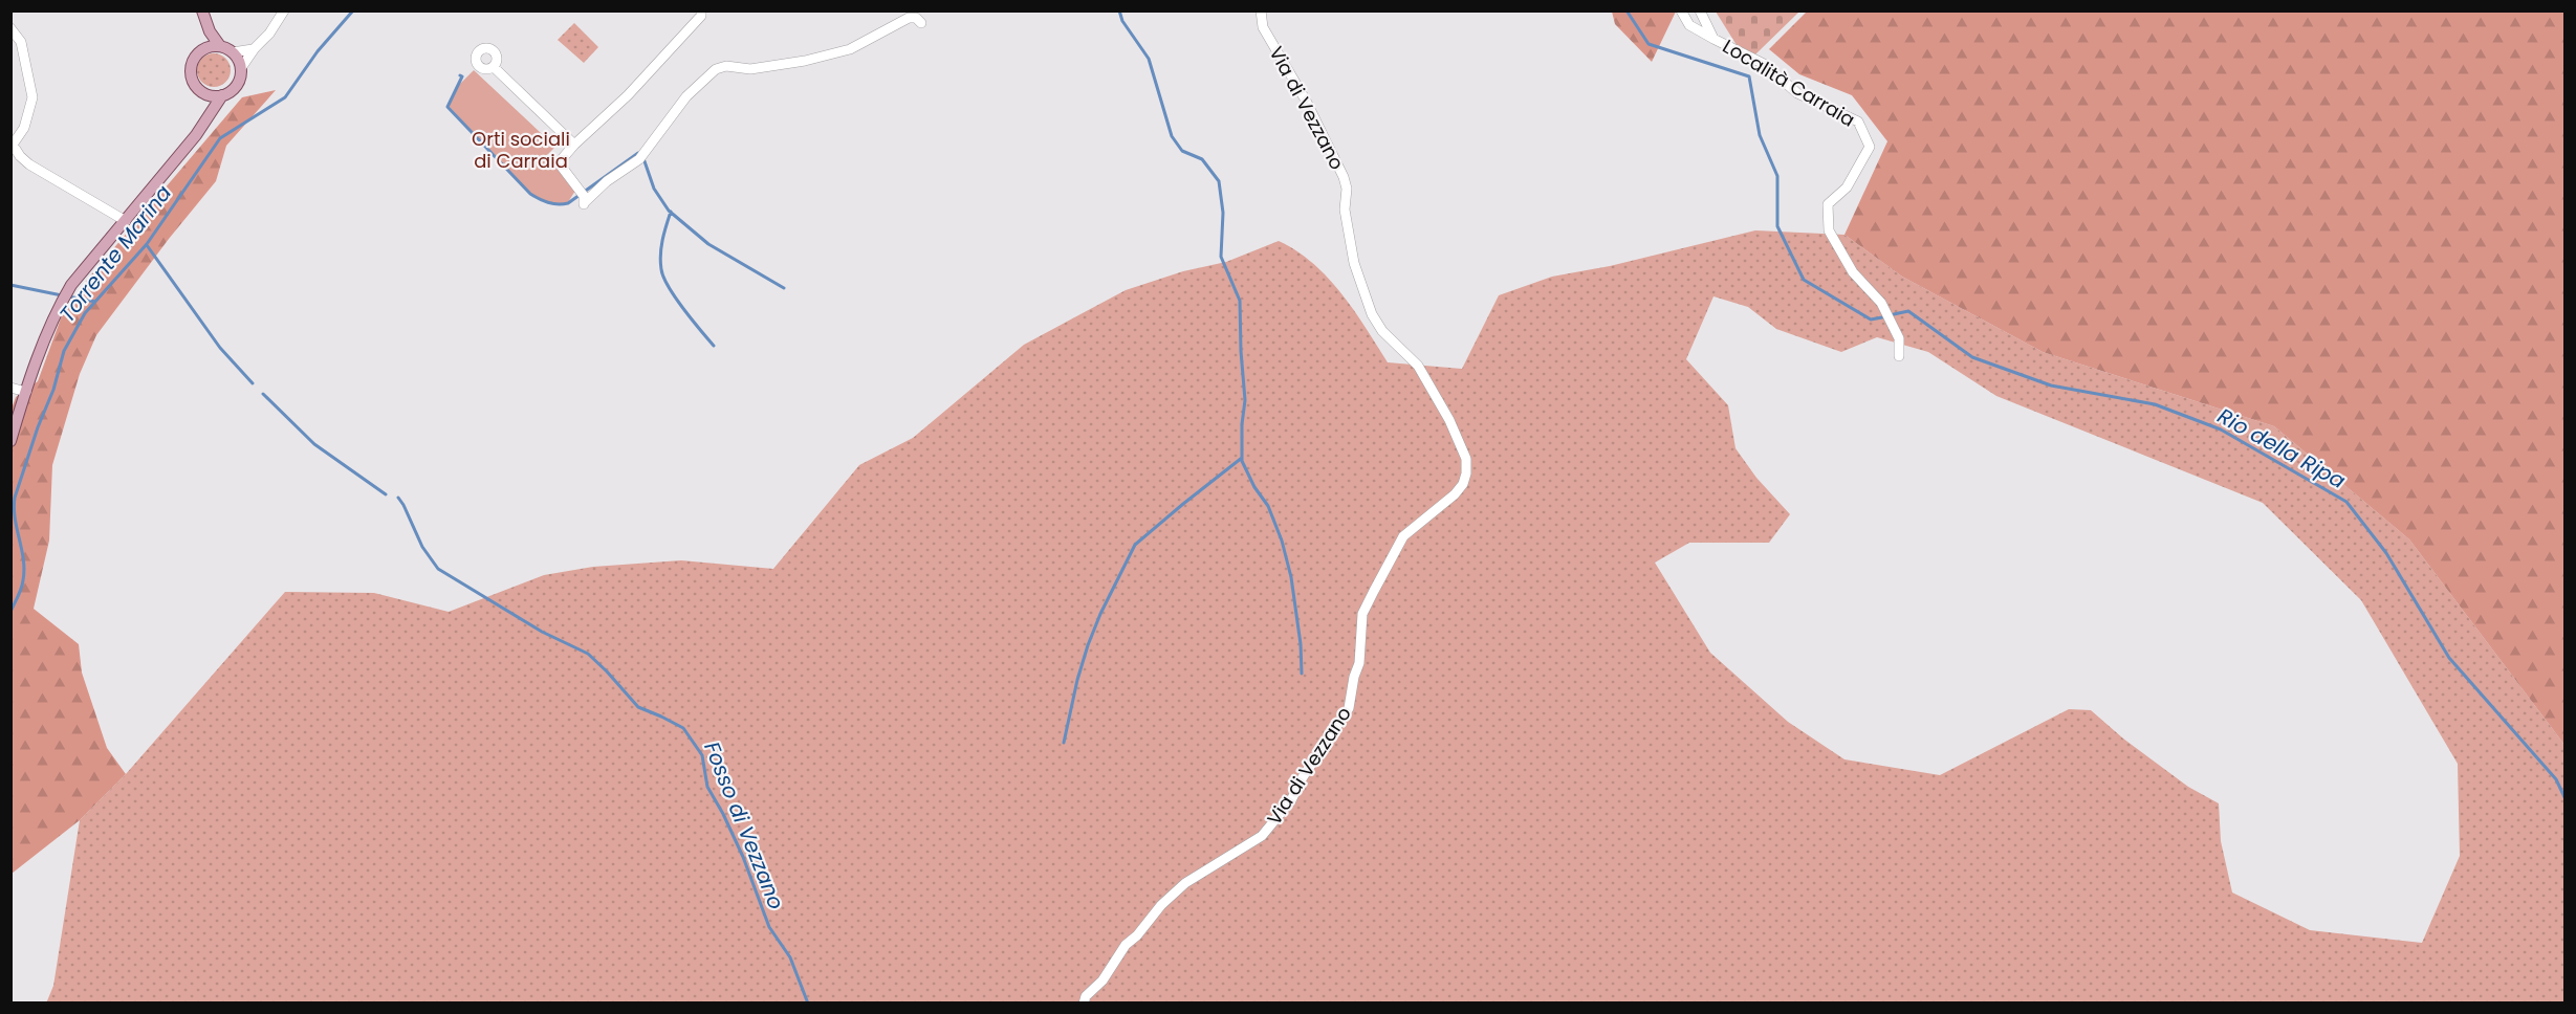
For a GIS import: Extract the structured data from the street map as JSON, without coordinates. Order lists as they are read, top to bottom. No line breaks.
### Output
{"streets":{"street":["Località Carraia","Via di Vezzano"]},"water":["Torrente Marina","Rio della Ripa","Fosso di Vezzano"],"parks":["Orti sociali di Carraia"]}
